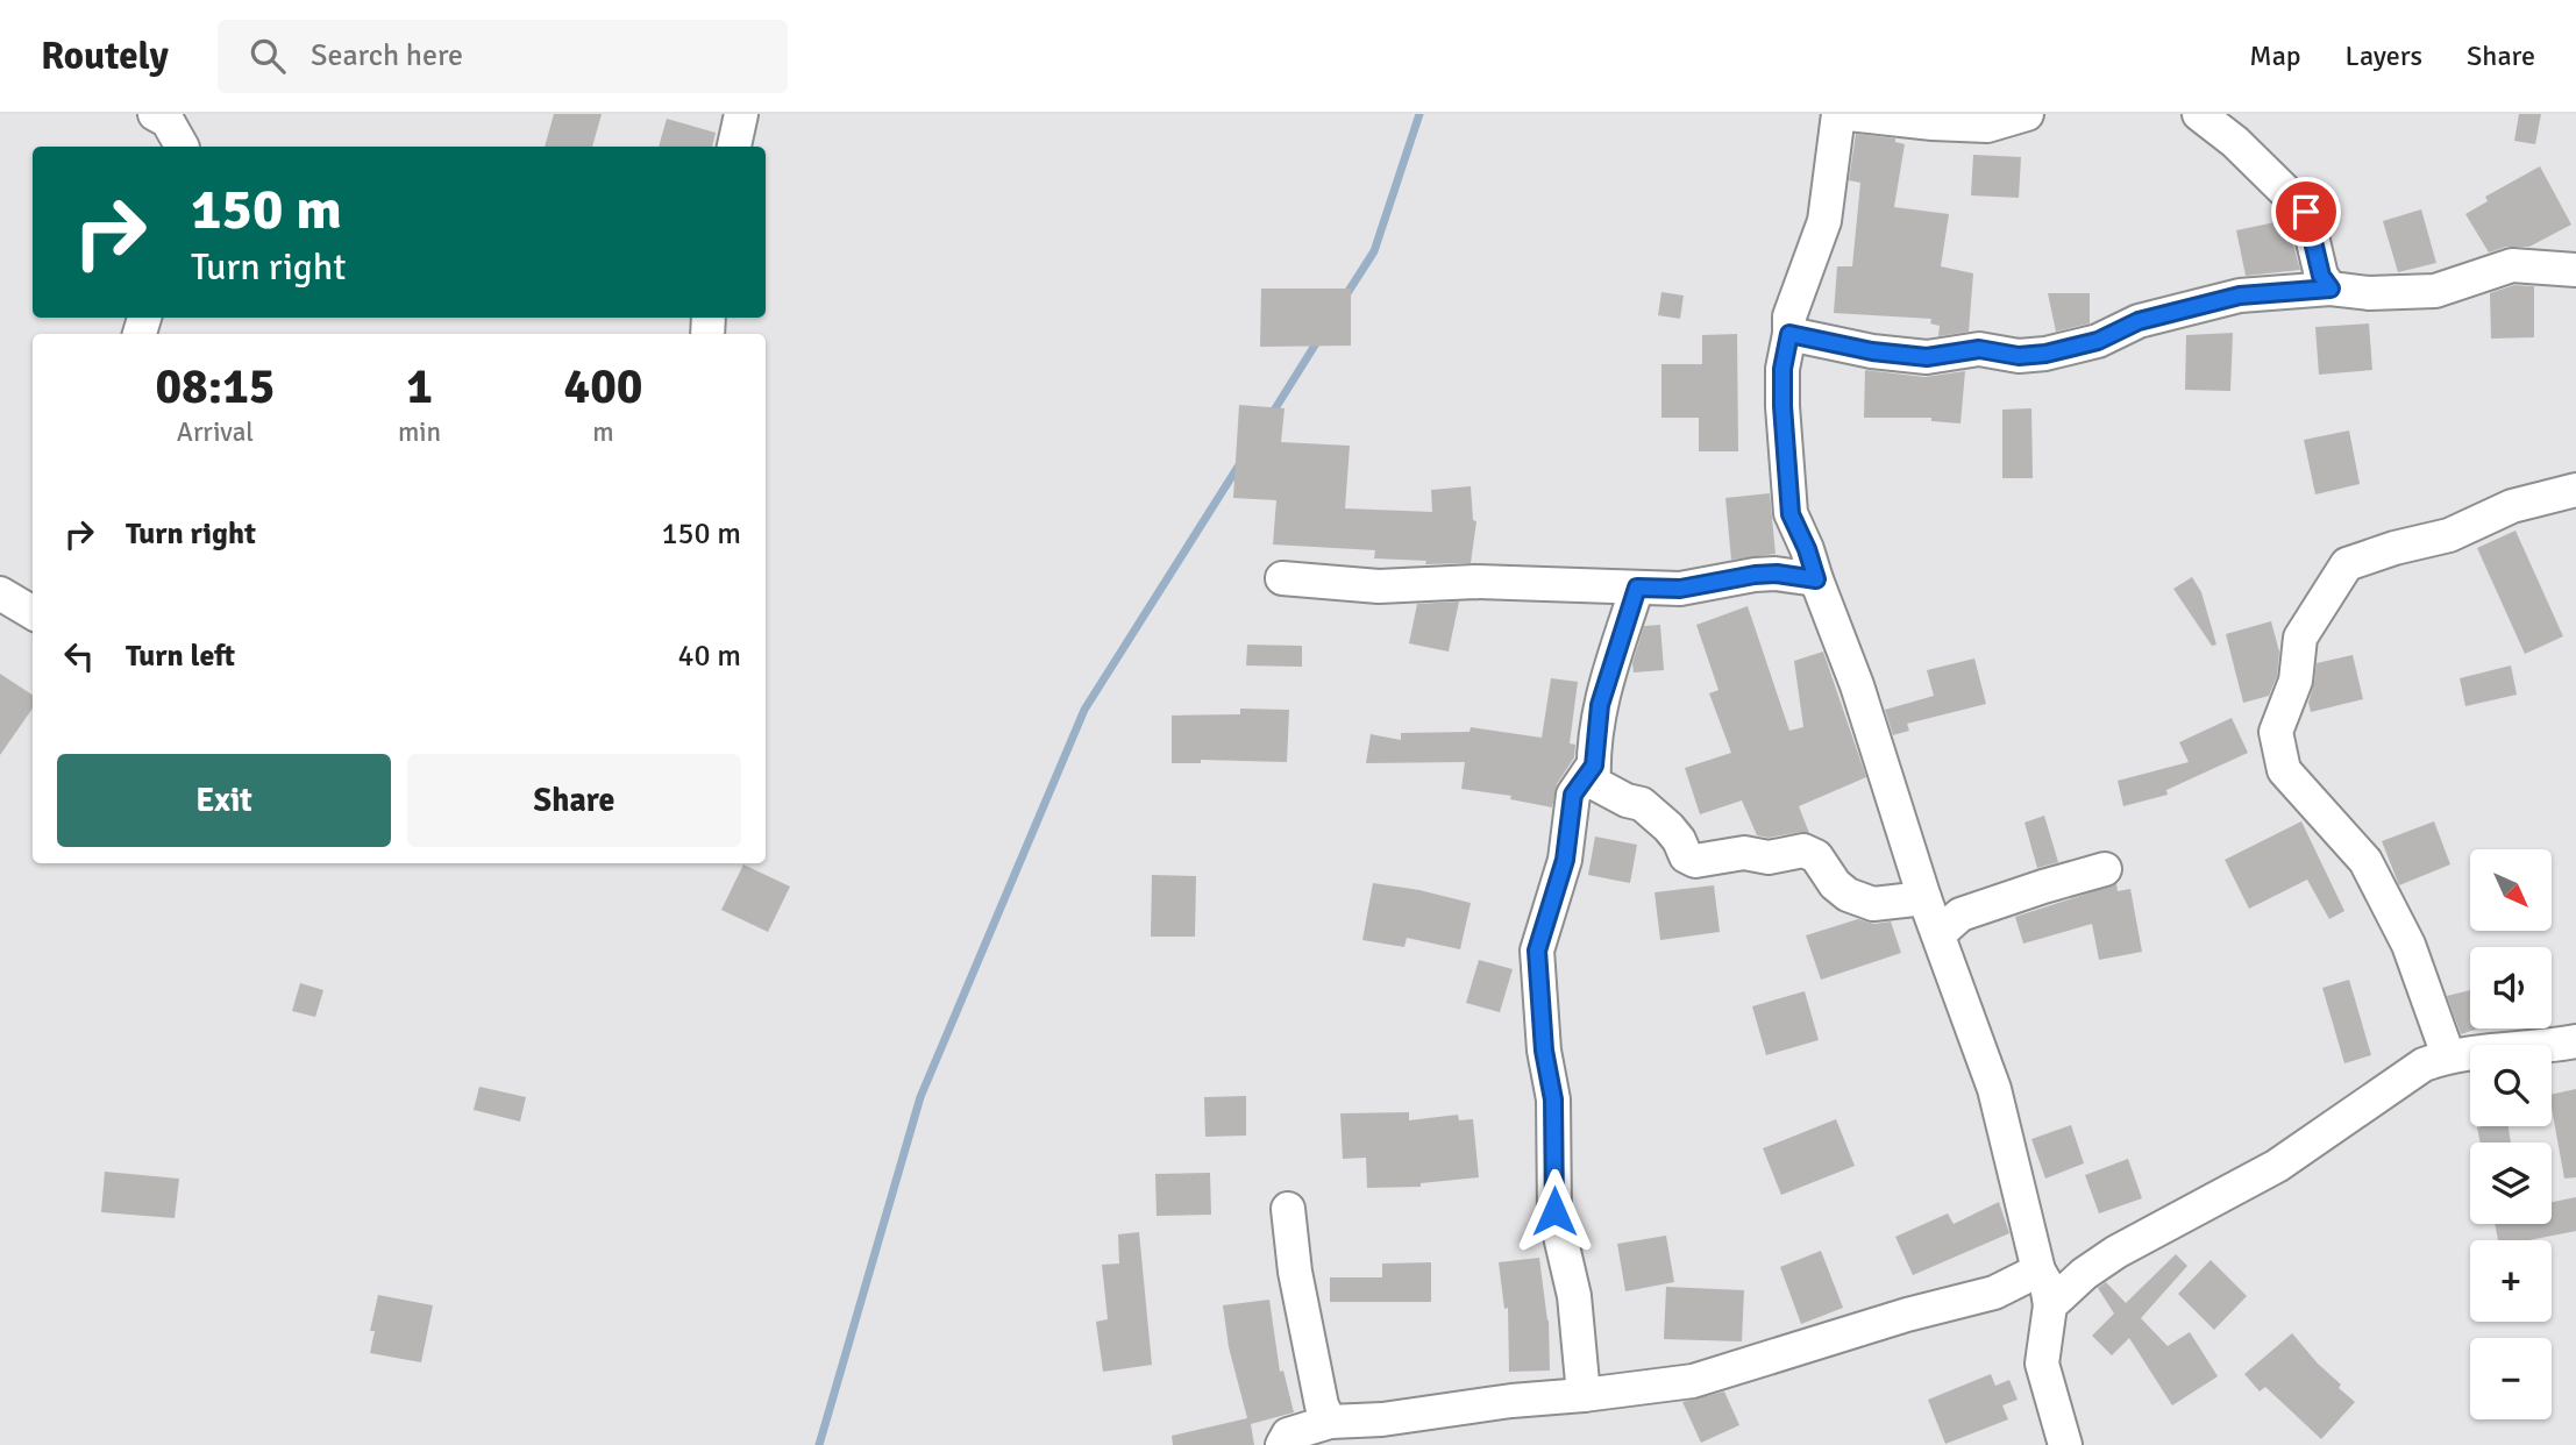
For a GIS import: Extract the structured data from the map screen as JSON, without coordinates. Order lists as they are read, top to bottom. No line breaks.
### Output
{"north":"bottom right","page":{"header":"Routely","search":"Search here","nav":["Map","Layers","Share"],"turn":["150 m","Turn right"],"eta":["08:15","Arrival","1","min","400","m"],"list":[{"name":"Turn right","value":"150 m"},{"name":"Turn left","value":"40 m"}],"buttons":["Exit","Share"],"map_buttons":["+","−"]}}
